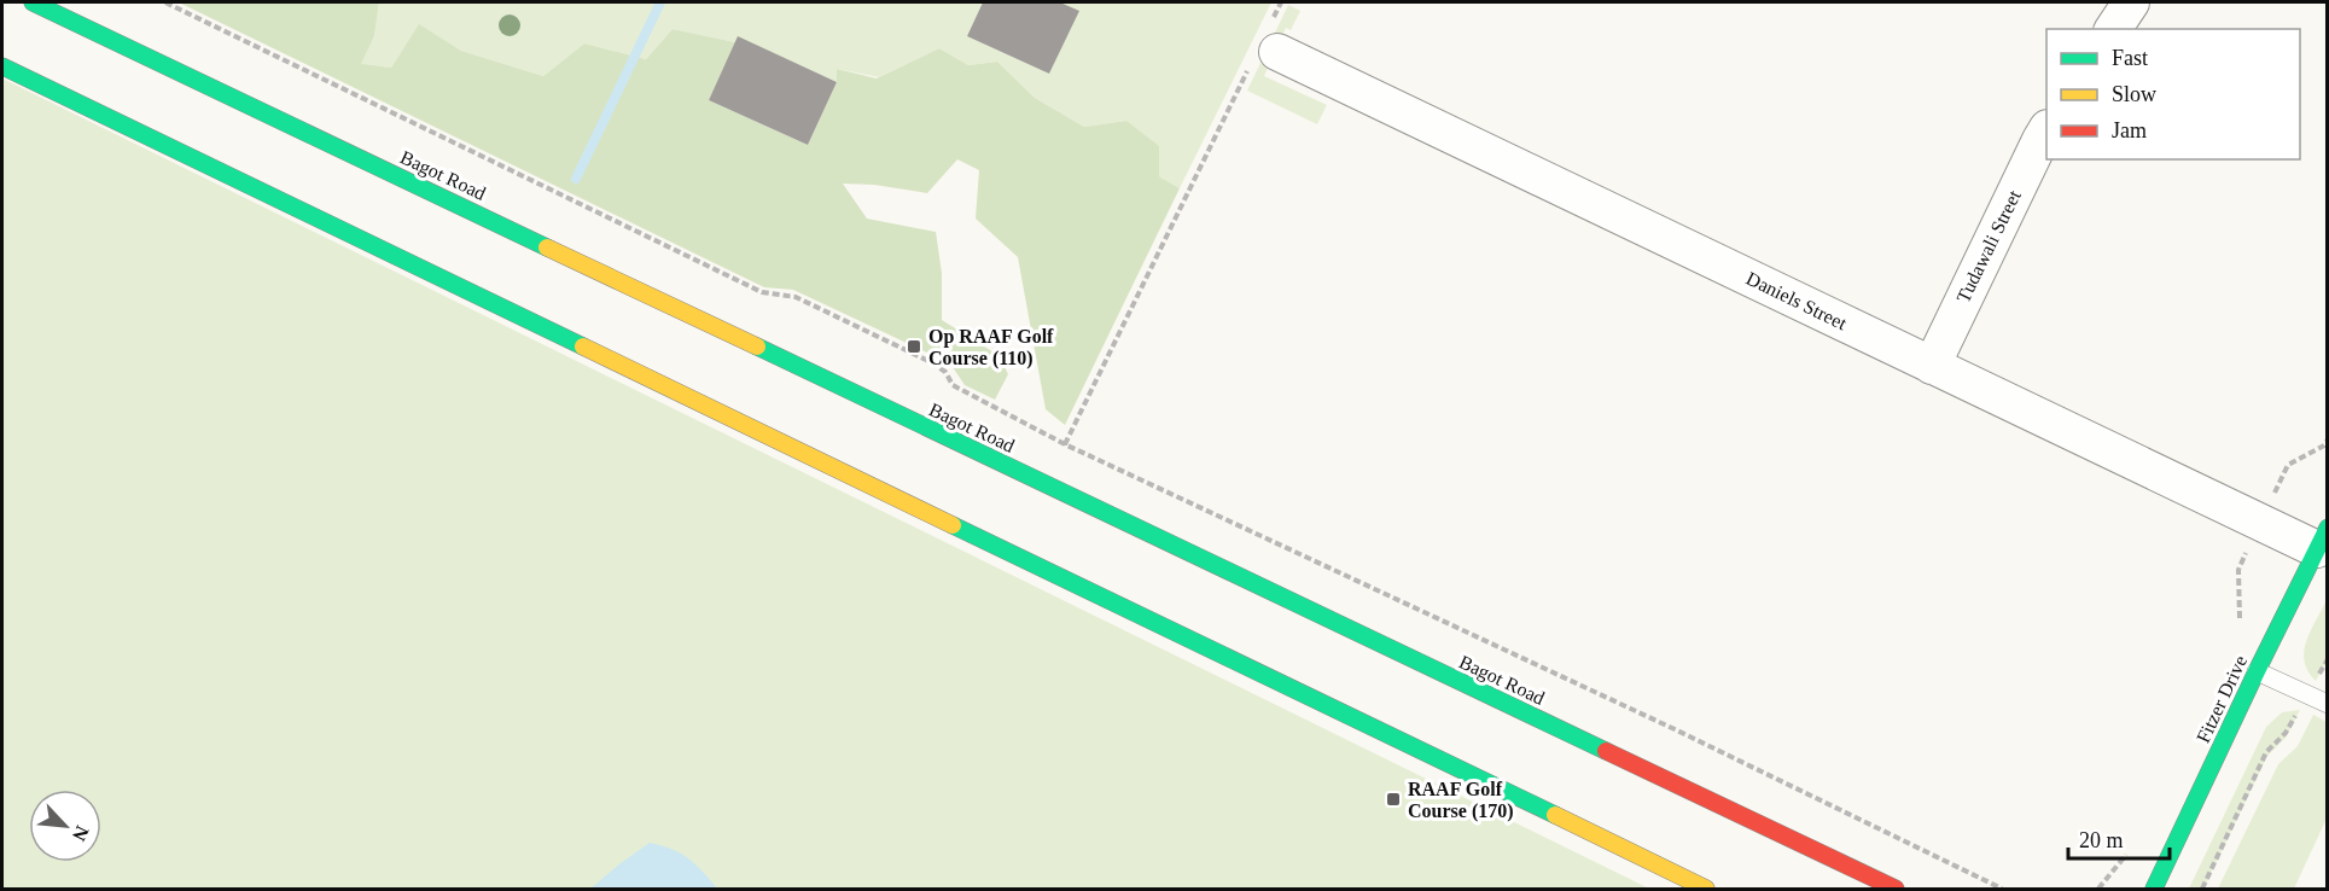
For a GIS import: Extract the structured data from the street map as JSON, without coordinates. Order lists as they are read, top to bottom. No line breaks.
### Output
{"streets":{"main road":["Bagot Road","Fitzer Drive"],"street":["Tudawali Street","Daniels Street"]},"crossings":[["Tudawali Street","Daniels Street"],["Daniels Street","Fitzer Drive"]],"places":{"transit":["Op RAAF Golf Course (110)","RAAF Golf Course (170)"]},"legend":["Fast","Slow","Jam"],"scale_bar":"20 m","north":"bottom right"}
